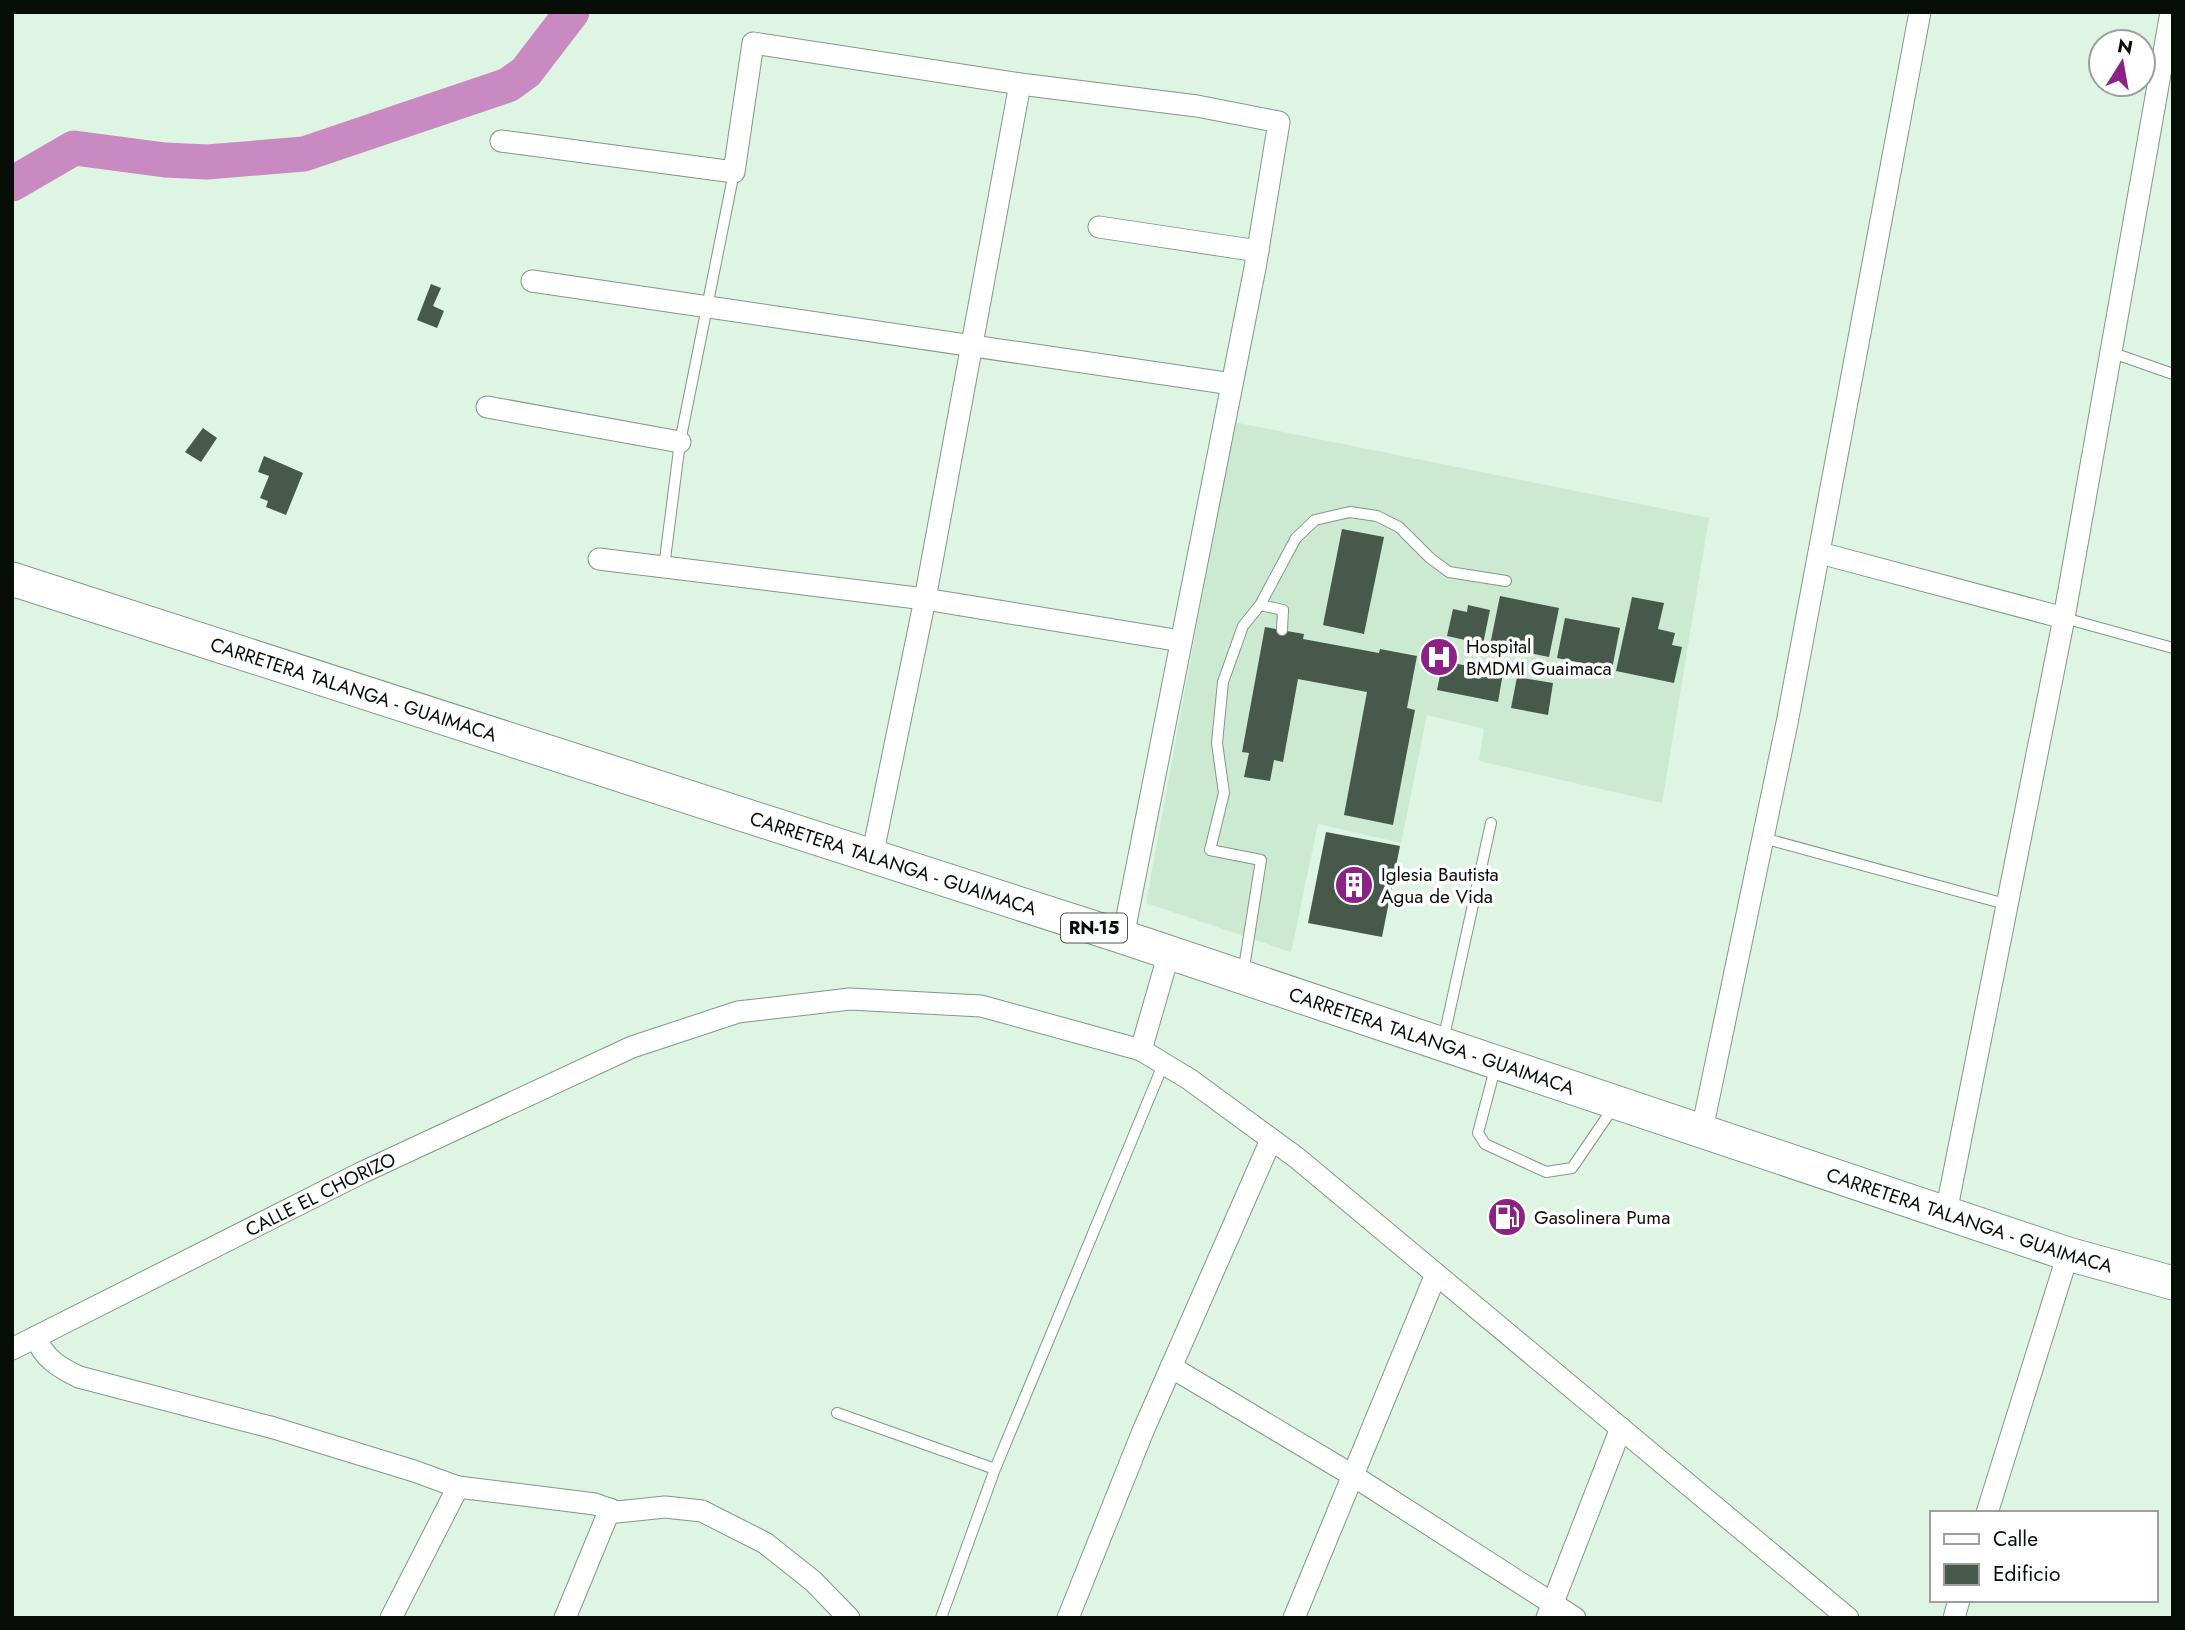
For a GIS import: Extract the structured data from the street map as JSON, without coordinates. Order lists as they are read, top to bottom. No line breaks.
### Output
{"streets":{"main road":["CARRETERA TALANGA - GUAIMACA","RN-15"],"street":["CALLE EL CHORIZO"]},"places":{"hospital":["Hospital BMDMI Guaimaca"],"building":["Iglesia Bautista Agua de Vida"],"fuel station":["Gasolinera Puma"]},"legend":["Calle","Edificio"],"north":"top"}
